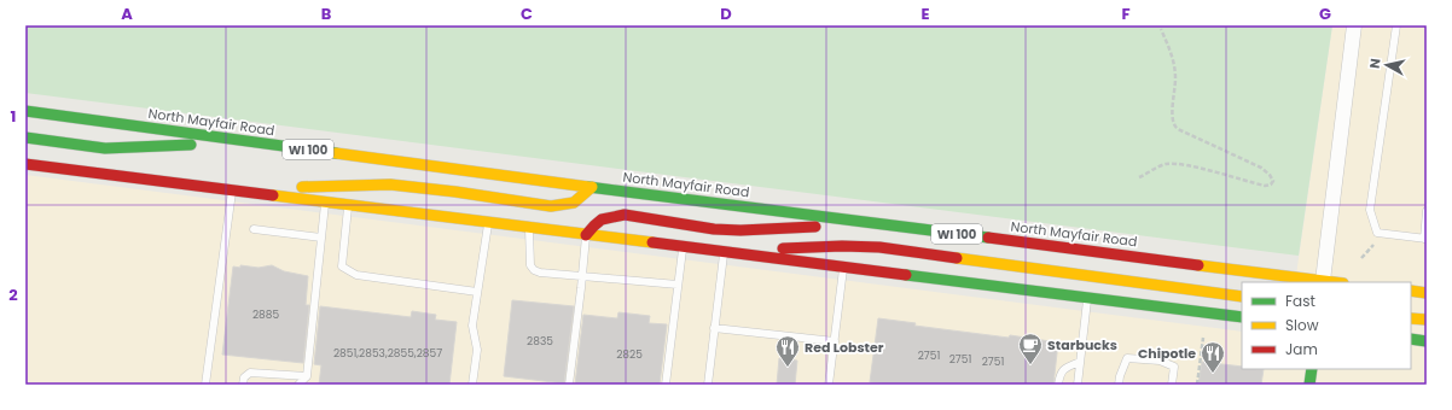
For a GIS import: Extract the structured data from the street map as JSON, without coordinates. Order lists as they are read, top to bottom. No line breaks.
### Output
{"streets":{"main road":["North Mayfair Road","WI 100"]},"places":{"cafe":["Starbucks"],"restaurant":["Red Lobster","Chipotle"]},"house_numbers":["2885","2835","2851,2853,2855,2857","2825","2751","2751","2751"],"legend":["Fast","Slow","Jam"],"north":"left","grid":{"columns":["A","B","C","D","E","F","G"],"rows":["1","2"]}}
